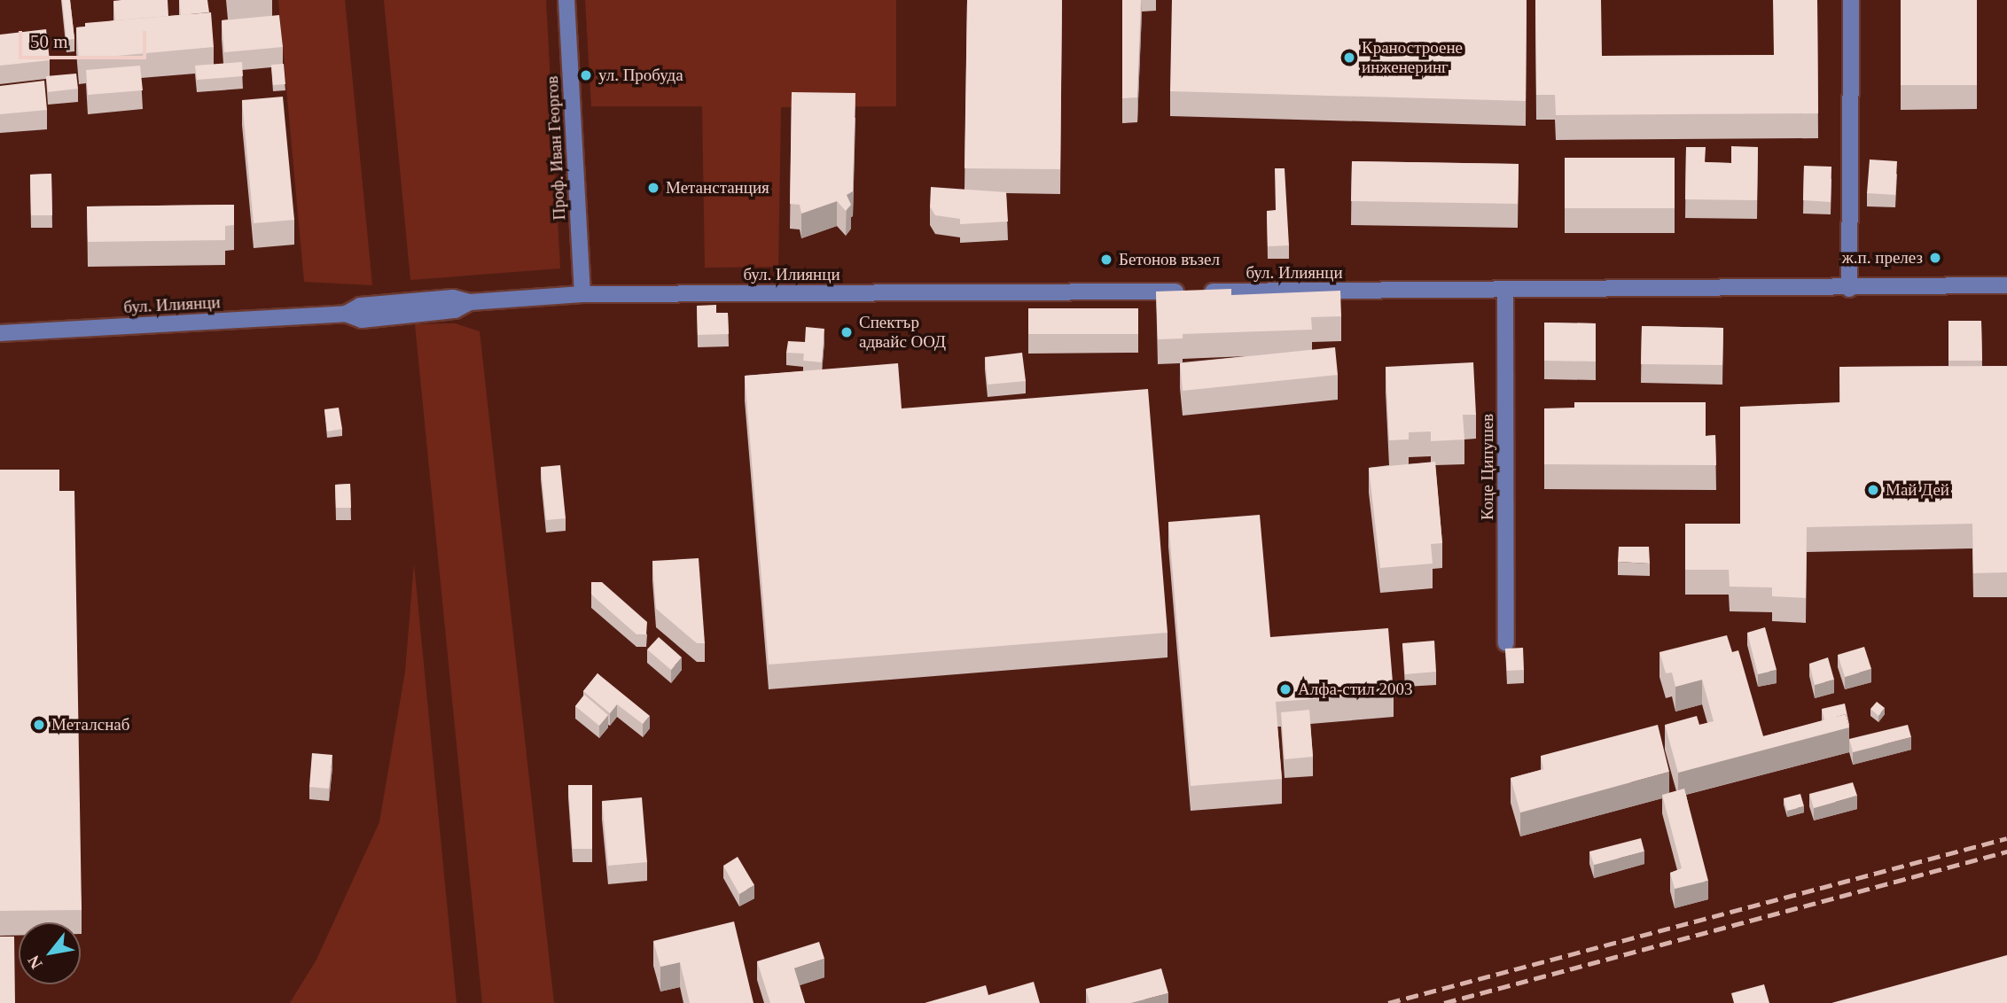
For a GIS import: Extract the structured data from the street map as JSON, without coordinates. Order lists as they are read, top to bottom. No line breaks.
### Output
{"streets":{"street":["Проф. Иван Георгов","бул. Илиянци","Коце Ципушев"]},"crossings":[["Проф. Иван Георгов","бул. Илиянци"],["бул. Илиянци","Коце Ципушев"]],"places":["Краностроене инженеринг","ул. Пробуда","Метанстанция","ж.п. прелез","Бетонов възел","Спектър адвайс ООД","Май Дей","Алфа-стил 2003","Металснаб"],"scale_bar":"50 m","north":"bottom left"}
